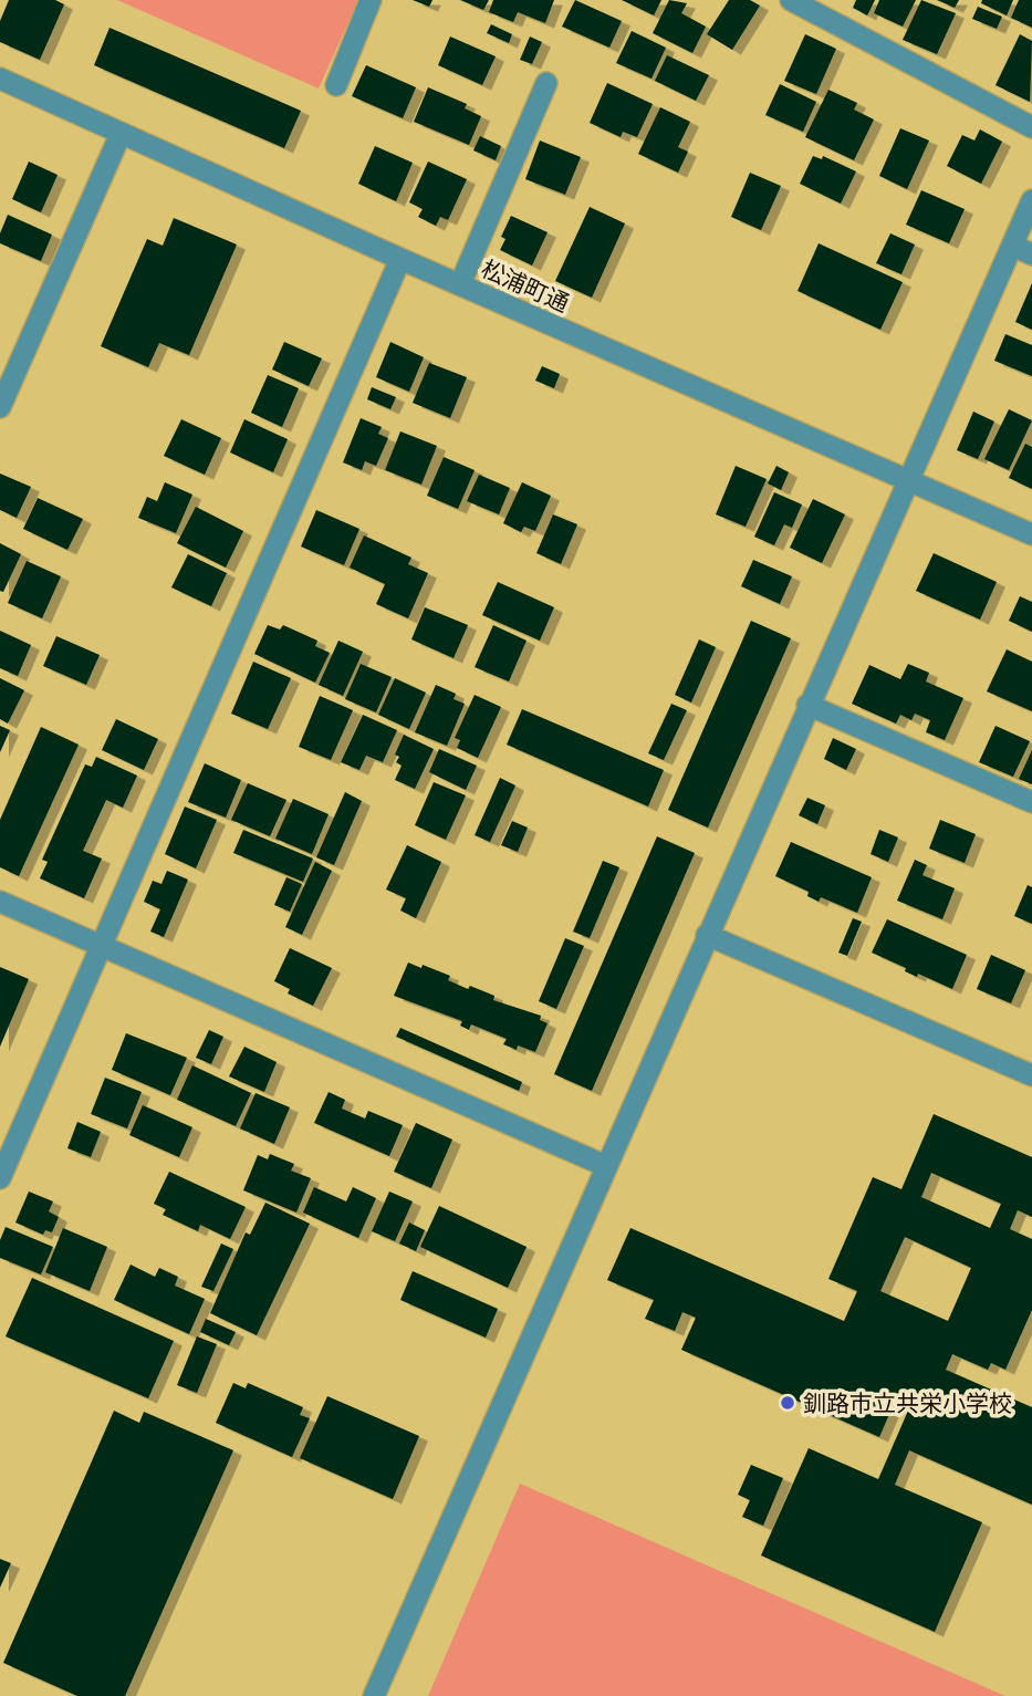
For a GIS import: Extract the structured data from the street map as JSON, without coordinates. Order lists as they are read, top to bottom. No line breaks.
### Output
{"streets":{"street":["松浦町通"]},"places":["釧路市立共栄小学校"]}
